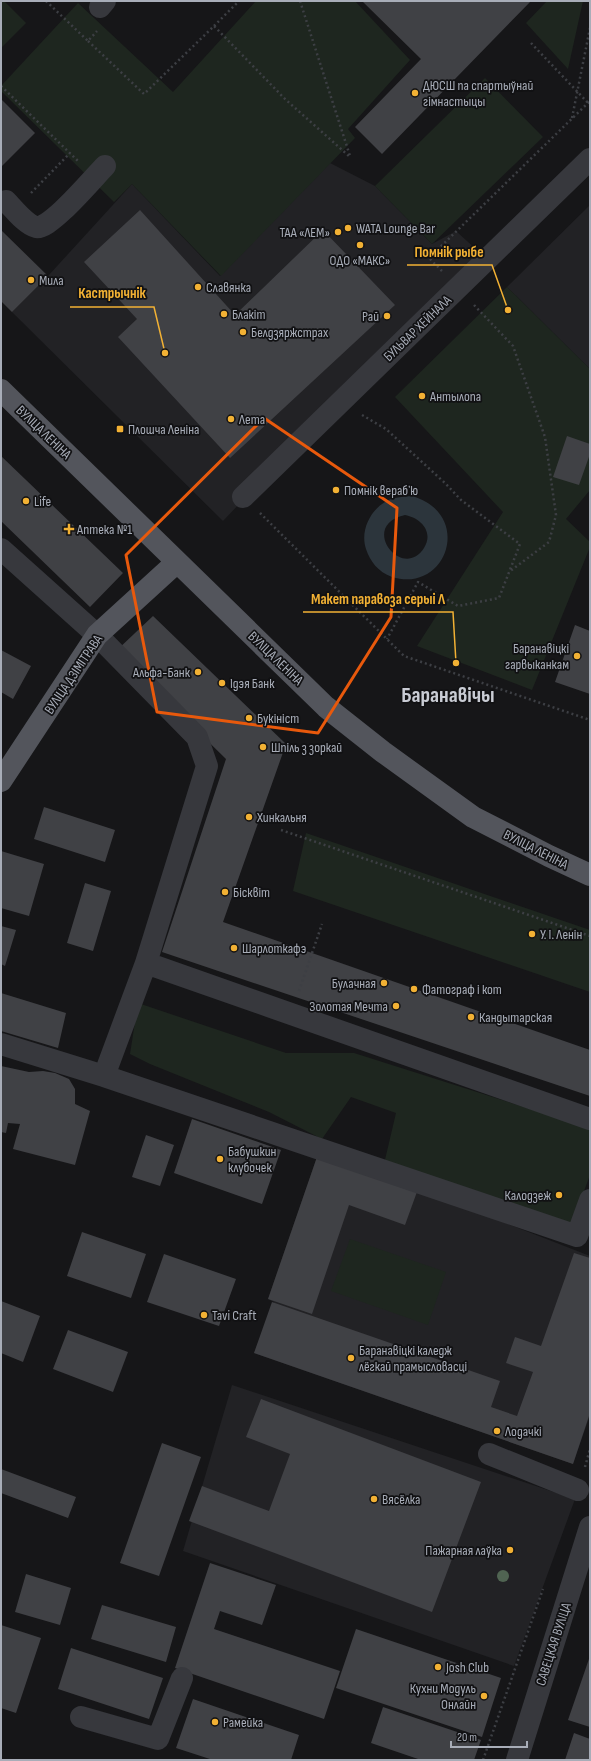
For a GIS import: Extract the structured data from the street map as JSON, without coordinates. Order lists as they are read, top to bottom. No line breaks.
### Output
{"streets":{"main road":["ВУЛІЦА ЛЕНІНА","ВУЛІЦА ДЗІМІТРАВА"],"street":["БУЛЬВАР ХЕЙНАЛА","САВЕЦКАЯ ВУЛІЦА"]},"crossings":[["ВУЛІЦА ЛЕНІНА","ВУЛІЦА ДЗІМІТРАВА"]],"districts":["Баранавічы"],"places":{"other":["ДЮСШ па спартыўнай гімнастыцы","WATA Lounge Bar","ТАА «ЛЕМ»","ОДО «МАКС»","Мила","Славянка","Помнік рыбе","Блакіт","Рай","Белдзяржстрах","Кастрычнік","Антылопа","Лета","Помнік верабʼю","Life","Баранавіцкі гарвыканкам","Макет паравоза серыі Л","Альфа-Банк","Ідэя Банк","Букініст","Шпіль з зоркай","Хинкальня","Бісквіт","У. І. Ленін","Шарлоткафэ","Булачная","Фатограф і кот","Золотая Мечта","Кандытарская","Бабушкин клубочек","Калодзеж","Tavi Craft","Баранавіцкі каледж лёгкай прамысловасці","Лодачкі","Вясёлка","Пажарная лаўка","Josh Club","Кухни Модуль Онлайн","Рамейка"],"transit":["Плошча Леніна"],"health":["Аптека №1"]},"scale_bar":"20 m"}
